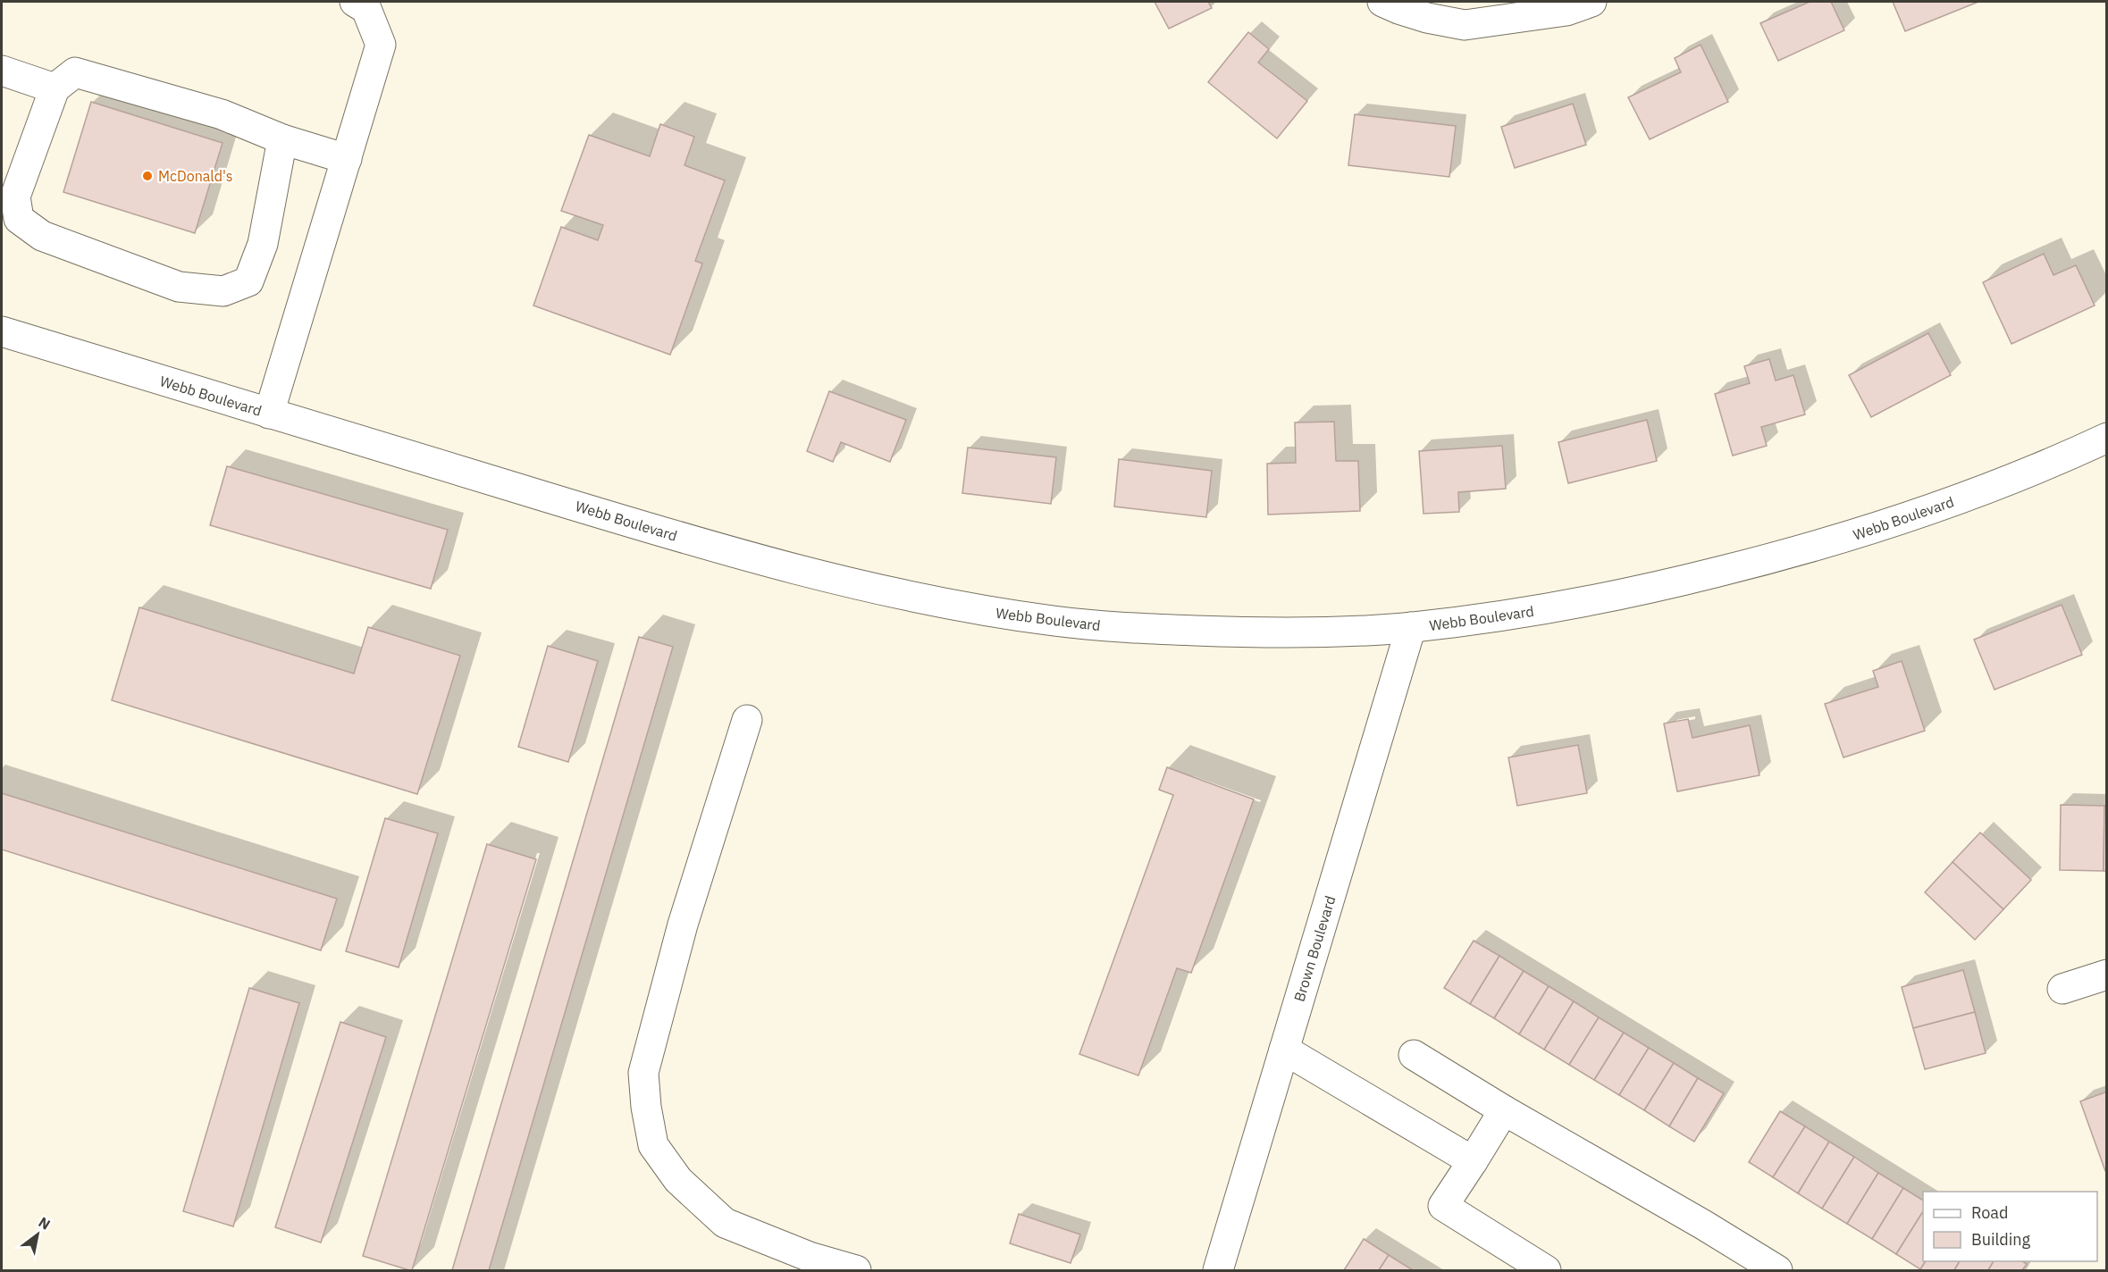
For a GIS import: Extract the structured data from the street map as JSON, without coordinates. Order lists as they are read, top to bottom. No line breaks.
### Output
{"streets":{"street":["Webb Boulevard","Brown Boulevard"]},"crossings":[["Webb Boulevard","Brown Boulevard"]],"places":["McDonald's"],"legend":["Road","Building"],"north":"top right"}
